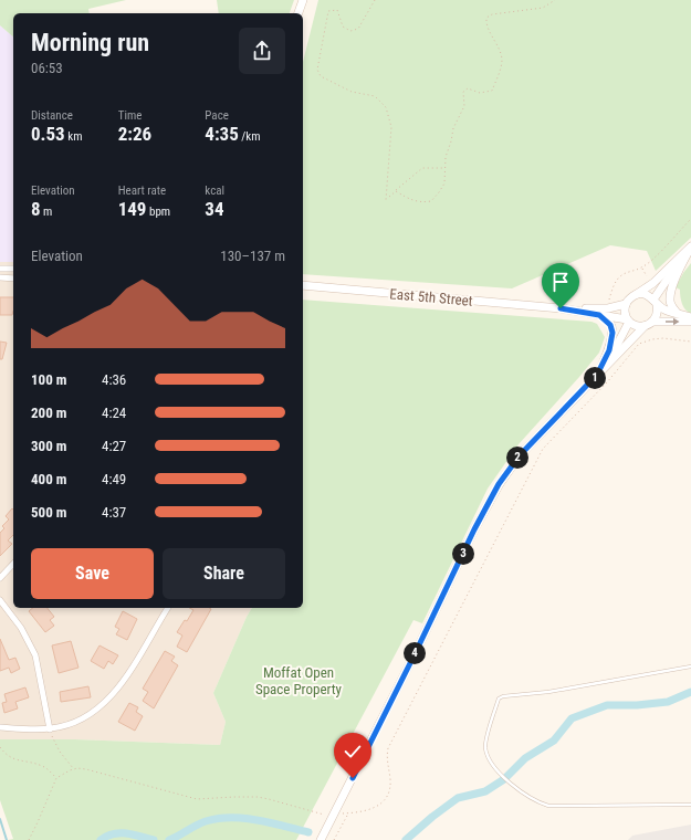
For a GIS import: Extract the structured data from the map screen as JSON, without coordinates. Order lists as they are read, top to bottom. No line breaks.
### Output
{"streets":{"main road":["East 5th Street"]},"parks":["Moffat Open Space Property"],"page":{"heading":["Morning run","06:53"],"stats":[["Distance","0.53 km"],["Time","2:26"],["Pace","4:35 /km"],["Elevation","8 m"],["Heart rate","149 bpm"],["kcal","34"]],"chart":["Elevation","130–137 m"],"list":[{"name":"100 m","note":"4:36"},{"name":"200 m","note":"4:24"},{"name":"300 m","note":"4:27"},{"name":"400 m","note":"4:49"},{"name":"500 m","note":"4:37"}],"pins":["1","2","3","4"],"buttons":["Save","Share"]}}
